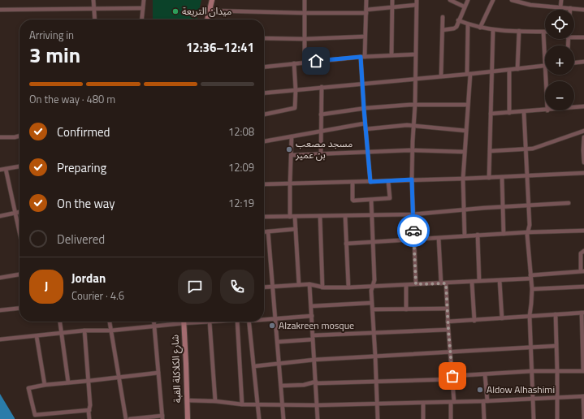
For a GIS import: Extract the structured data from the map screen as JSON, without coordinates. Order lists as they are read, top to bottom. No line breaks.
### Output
{"streets":{"street":["شارع الكلاكلة القبة"]},"places":["ميدان التريعة","مسجد مصعب بن عمير","Alzakreen mosque","Aldow Alhashimi"],"page":{"map_buttons":["+","−"],"heading":["3 min","Arriving in","12:36–12:41"],"panel":["Jordan","Courier · 4.6"],"bar":"On the way · 480 m","list":[["Confirmed","12:08"],["Preparing","12:09"],["On the way","12:19"],"Delivered"],"round":"J"}}
